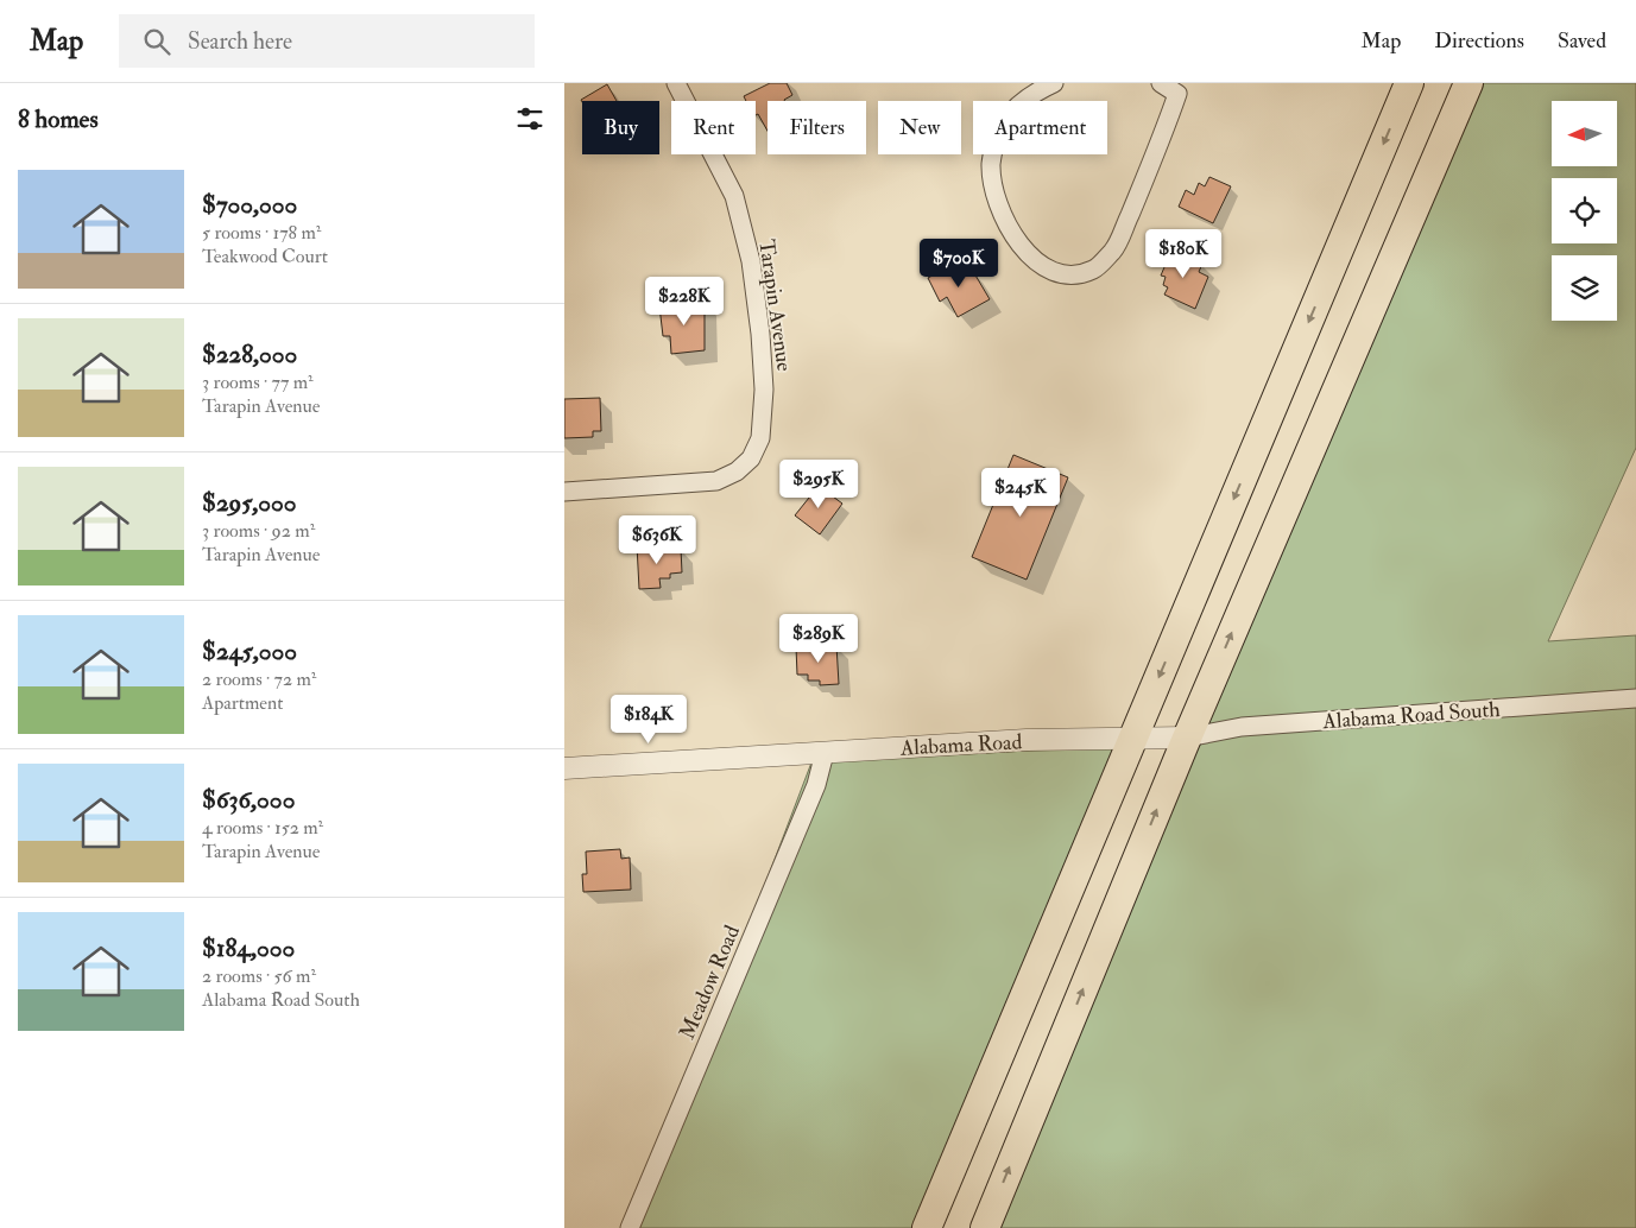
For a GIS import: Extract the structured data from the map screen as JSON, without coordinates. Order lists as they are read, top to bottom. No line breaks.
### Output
{"streets":{"street":["Tarapin Avenue","Alabama Road South","Alabama Road","Meadow Road"]},"crossings":[["Alabama Road South","Alabama Road"],["Alabama Road","Meadow Road"]],"north":"left","page":{"header":"Map","search":"Search here","nav":["Map","Directions","Saved"],"heading":"8 homes","chip":["Buy","Rent","Filters","New","Apartment"],"list":[{"name":"$700,000","note":"5 rooms · 178 m² · Teakwood Court"},{"name":"$228,000","note":"3 rooms · 77 m² · Tarapin Avenue"},{"name":"$295,000","note":"3 rooms · 92 m² · Tarapin Avenue"},{"name":"$245,000","note":"2 rooms · 72 m² · Apartment"},{"name":"$636,000","note":"4 rooms · 152 m² · Tarapin Avenue"},{"name":"$184,000","note":"2 rooms · 56 m² · Alabama Road South"}],"price":["$180K","$700K","$228K","$295K","$245K","$636K","$289K","$184K"]}}
